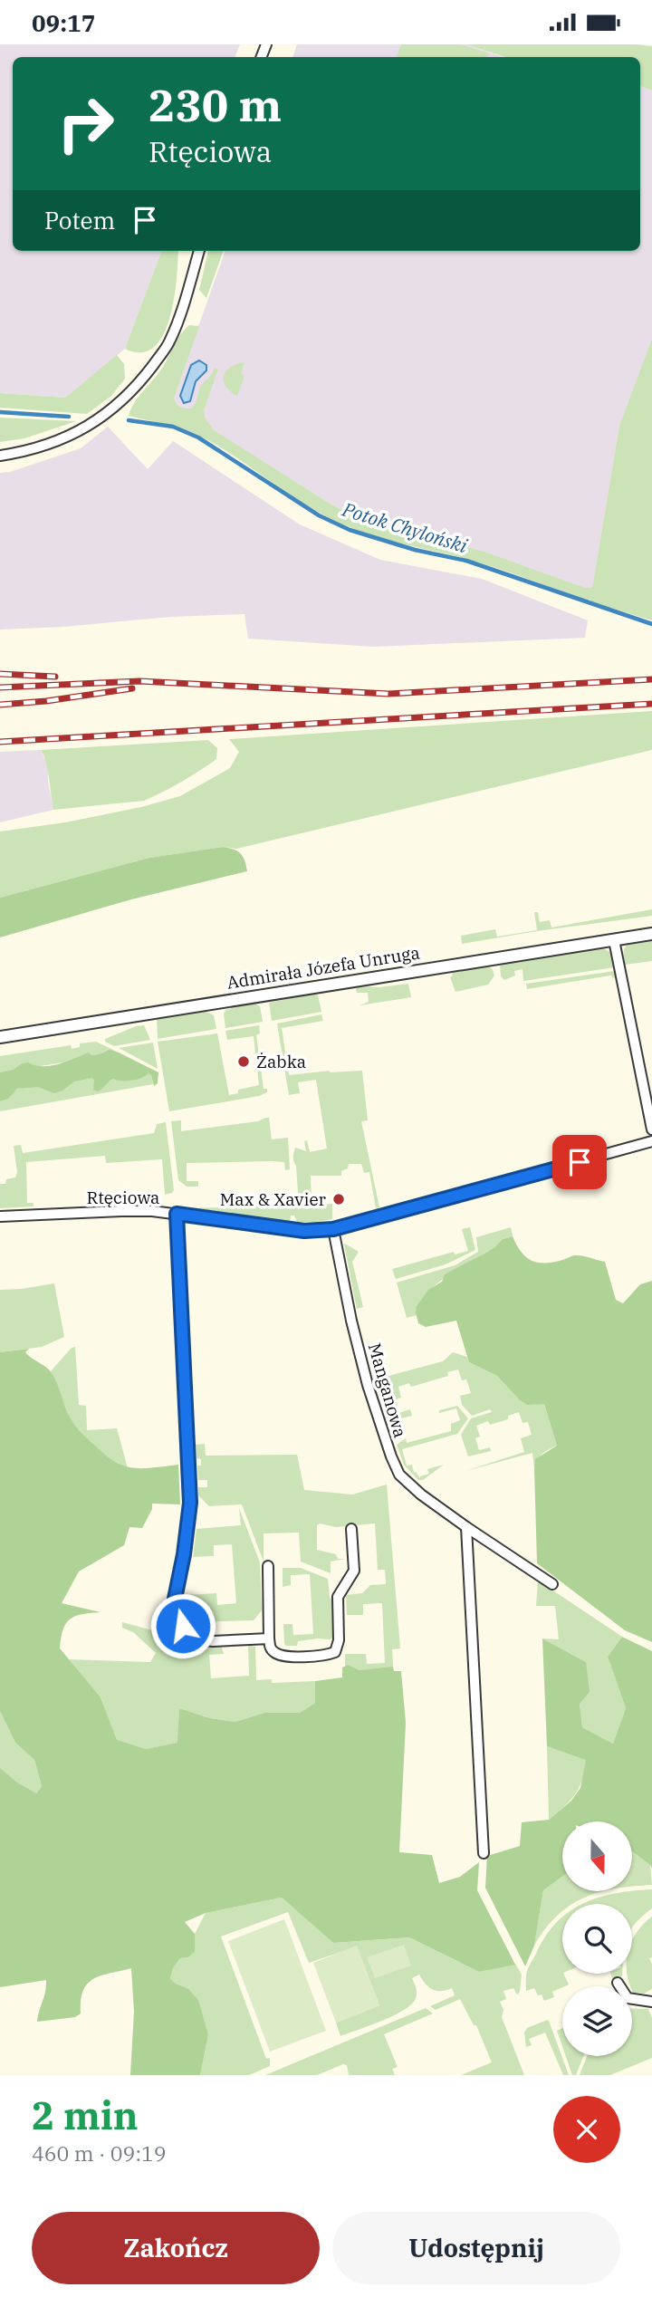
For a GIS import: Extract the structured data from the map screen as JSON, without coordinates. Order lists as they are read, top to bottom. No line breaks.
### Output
{"streets":{"street":["Admirała Józefa Unruga","Rtęciowa","Manganowa"]},"crossings":[["Rtęciowa","Manganowa"]],"water":["Potok Chyloński"],"places":["Żabka","Max & Xavier"],"north":"bottom","page":{"status":"09:17","turn":["230 m","Rtęciowa"],"then":"Potem","heading":["2 min","460 m · 09:19"],"buttons":["Zakończ","Udostępnij"]}}
